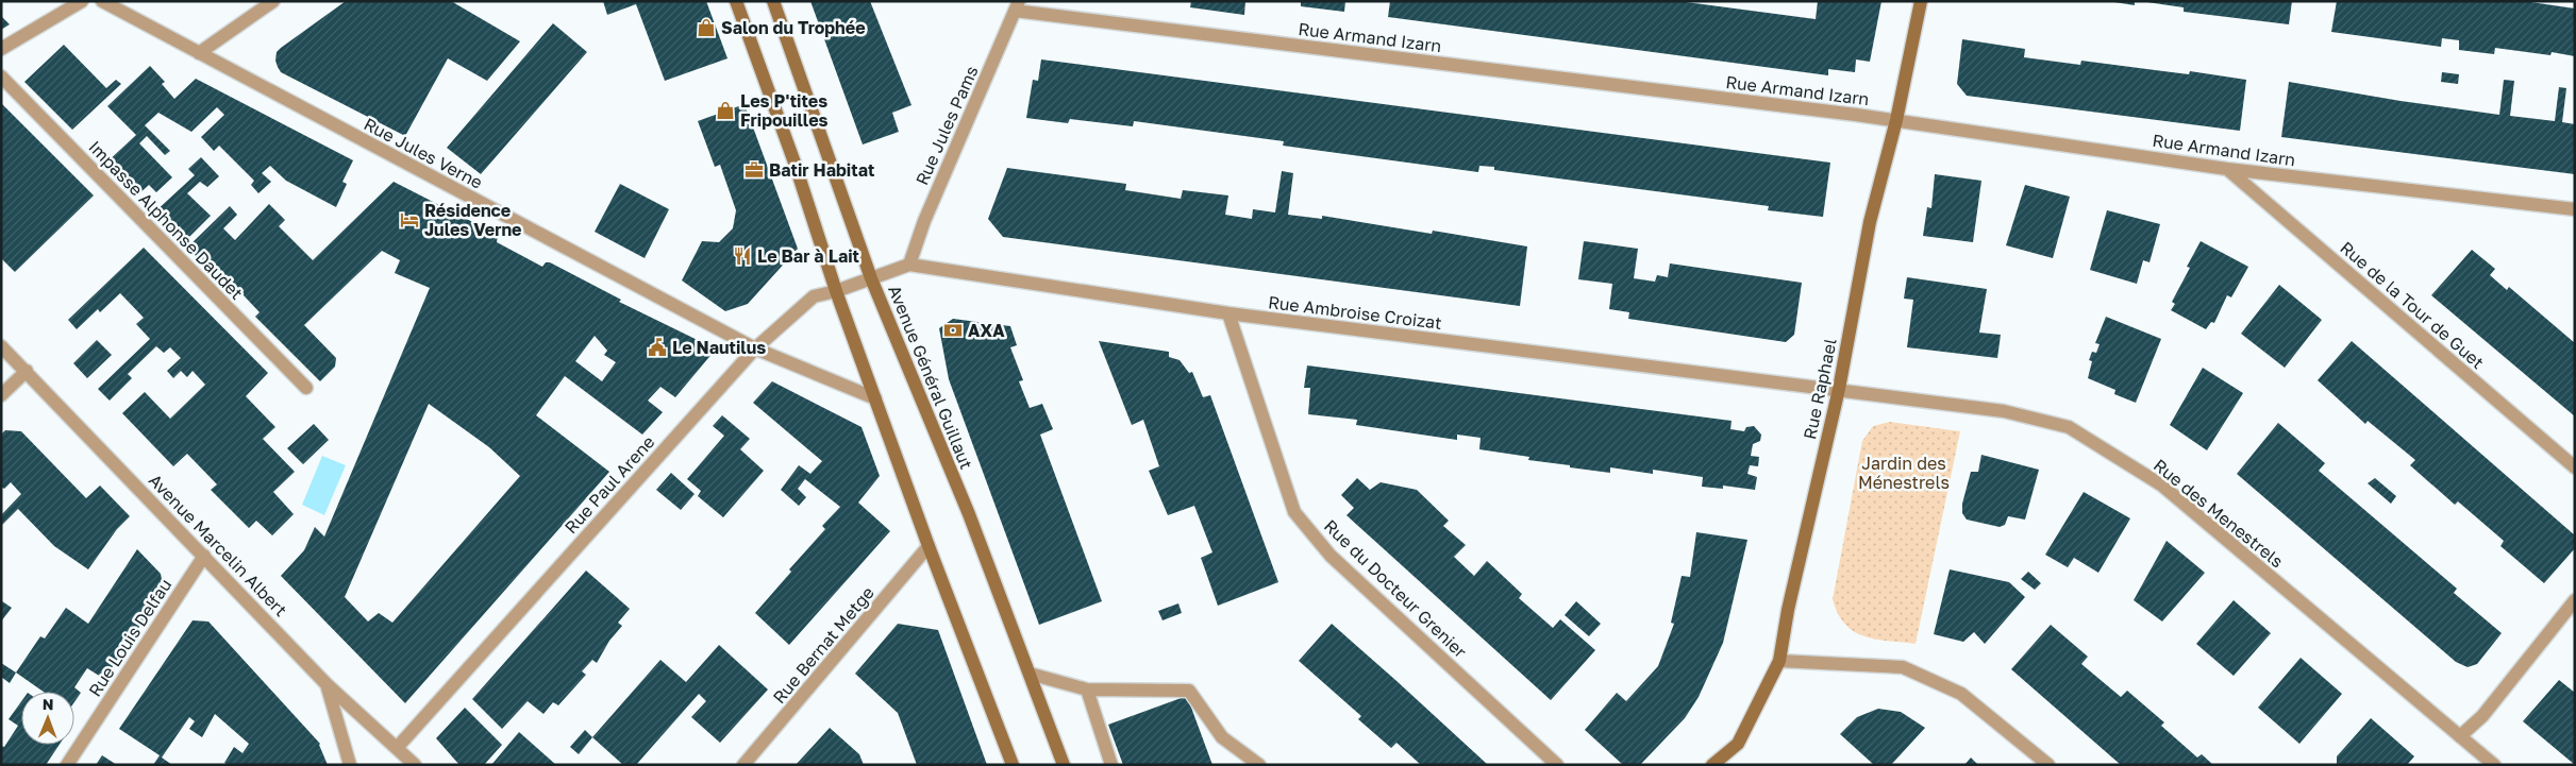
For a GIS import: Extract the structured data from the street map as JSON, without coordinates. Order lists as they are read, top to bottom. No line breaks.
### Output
{"streets":{"main road":["Avenue Général Guillaut","Rue Raphael"],"street":["Rue Armand Izarn","Rue Jules Pams","Rue Jules Verne","Impasse Alphonse Daudet","Rue de la Tour de Guet","Rue Ambroise Croizat","Rue Paul Arene","Rue des Menestrels","Avenue Marcelin Albert","Rue du Docteur Grenier","Rue Louis Delfau","Rue Bernat Metge"]},"crossings":[["Rue Armand Izarn","Rue Jules Pams"],["Rue Armand Izarn","Rue de la Tour de Guet"],["Rue Armand Izarn","Rue Raphael"],["Rue Jules Pams","Rue Ambroise Croizat"],["Rue Jules Verne","Rue Paul Arene"],["Rue Ambroise Croizat","Avenue Général Guillaut"],["Rue Ambroise Croizat","Rue Raphael"],["Rue Ambroise Croizat","Rue Paul Arene"],["Rue Ambroise Croizat","Rue des Menestrels"],["Rue Ambroise Croizat","Rue du Docteur Grenier"],["Avenue Général Guillaut","Rue Paul Arene"],["Rue Raphael","Rue des Menestrels"],["Rue Paul Arene","Avenue Marcelin Albert"],["Avenue Marcelin Albert","Rue Louis Delfau"]],"parks":["Jardin des Ménestrels"],"places":{"shop":["Salon du Trophée","Les P'tites Fripouilles"],"office":["Batir Habitat"],"hotel":["Résidence Jules Verne"],"restaurant":["Le Bar à Lait"],"bank":["AXA"],"public building":["Le Nautilus"]},"north":"top"}
